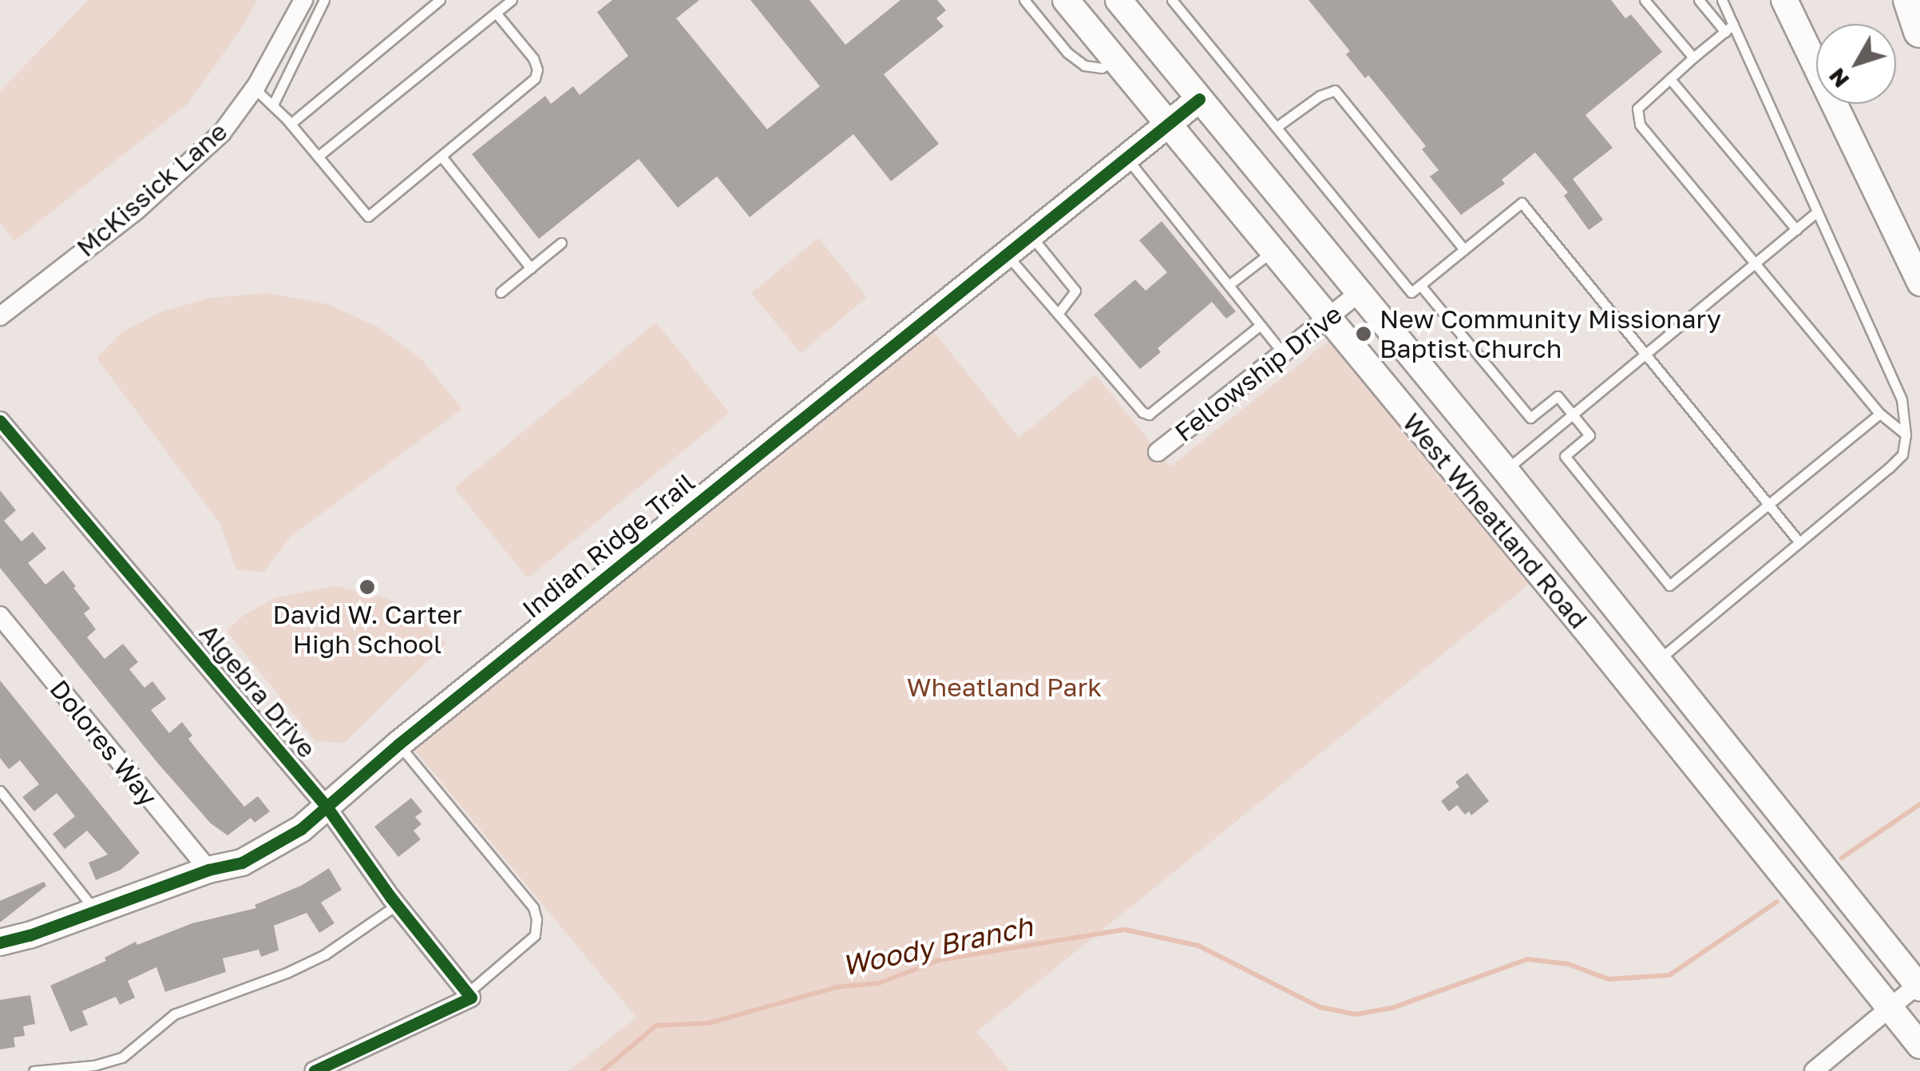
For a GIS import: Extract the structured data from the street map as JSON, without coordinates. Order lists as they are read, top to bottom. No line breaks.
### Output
{"streets":{"main road":["West Wheatland Road","Indian Ridge Trail"],"street":["McKissick Lane","Fellowship Drive","Algebra Drive","Dolores Way"]},"crossings":[["Fellowship Drive","West Wheatland Road"],["West Wheatland Road","Indian Ridge Trail"],["Indian Ridge Trail","Algebra Drive"],["Indian Ridge Trail","Dolores Way"]],"water":["Woody Branch"],"parks":["Wheatland Park"],"places":["New Community Missionary Baptist Church","David W. Carter High School"],"north":"bottom left"}
